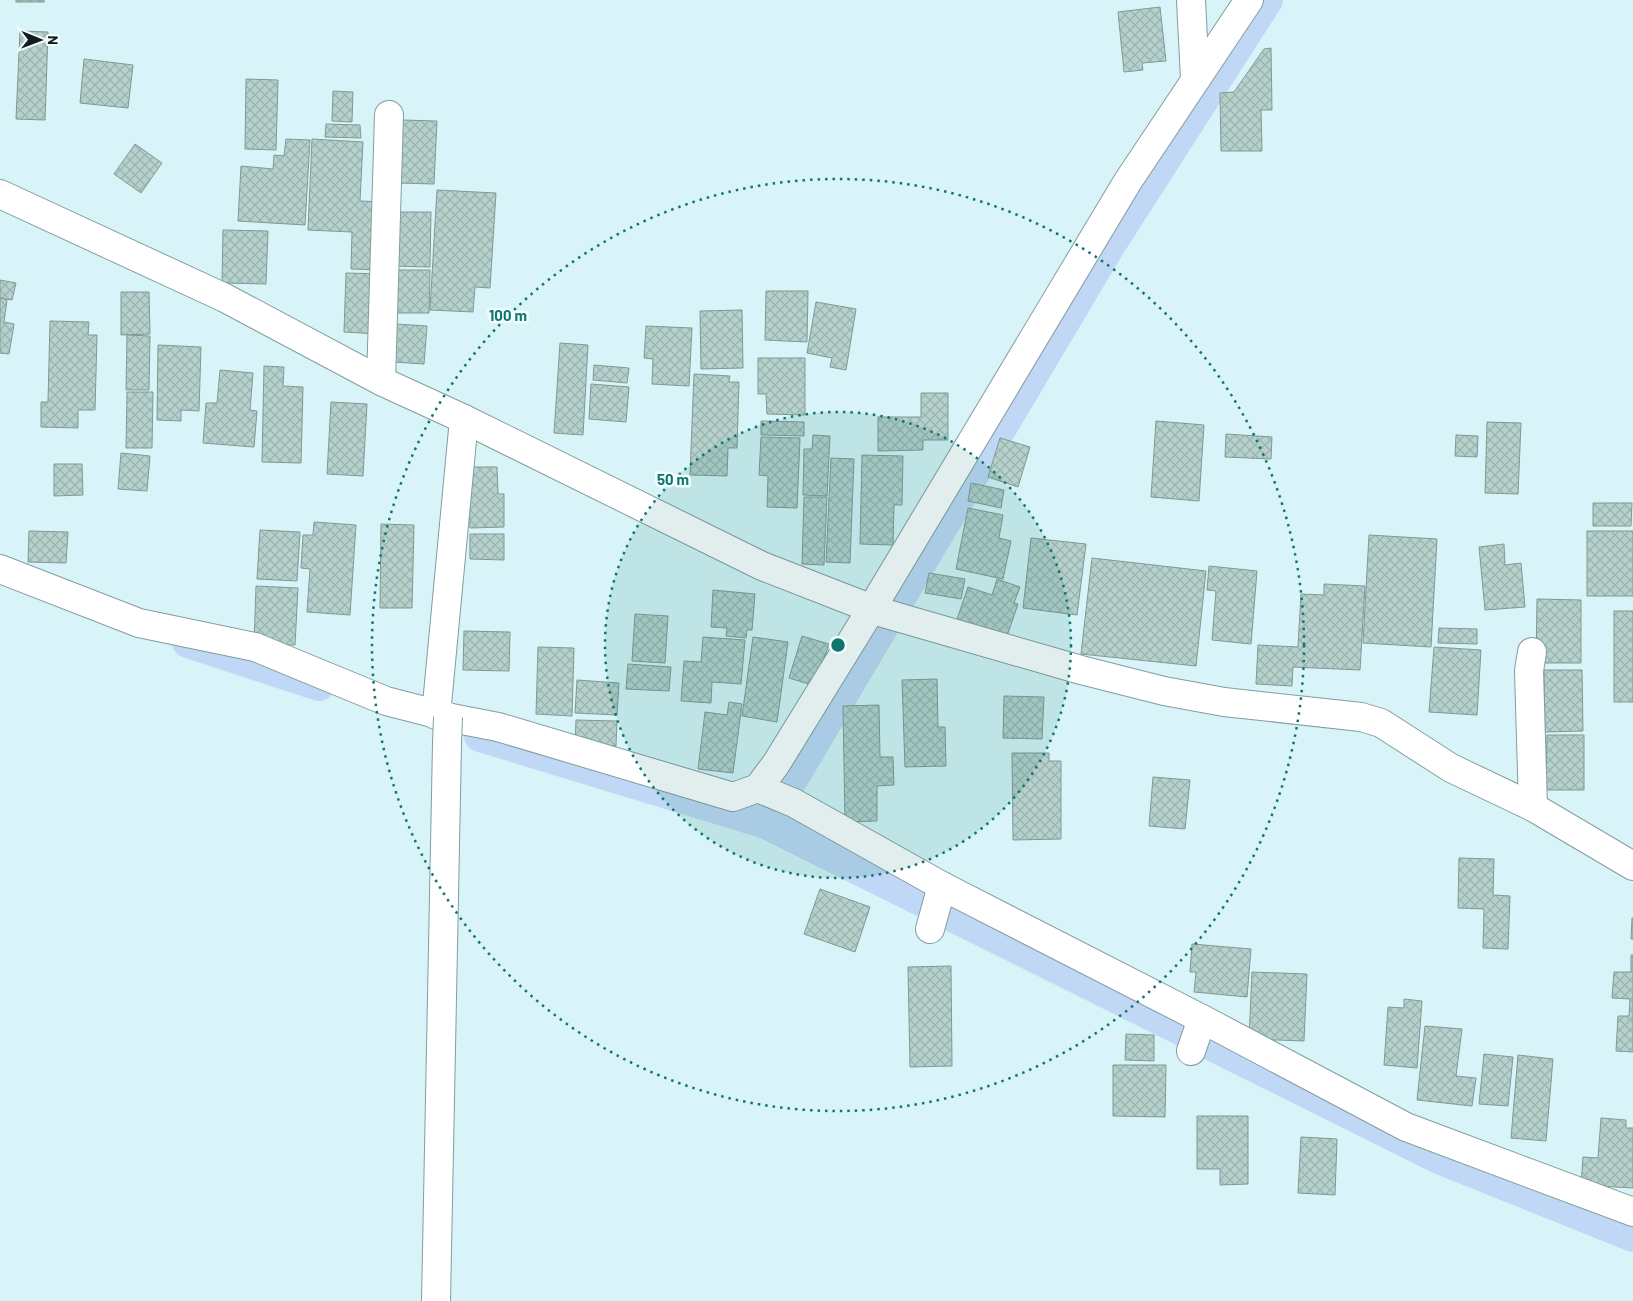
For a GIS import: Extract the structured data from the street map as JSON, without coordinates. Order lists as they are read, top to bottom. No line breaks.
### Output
{"north":"right","rings":["100 m","50 m"]}
